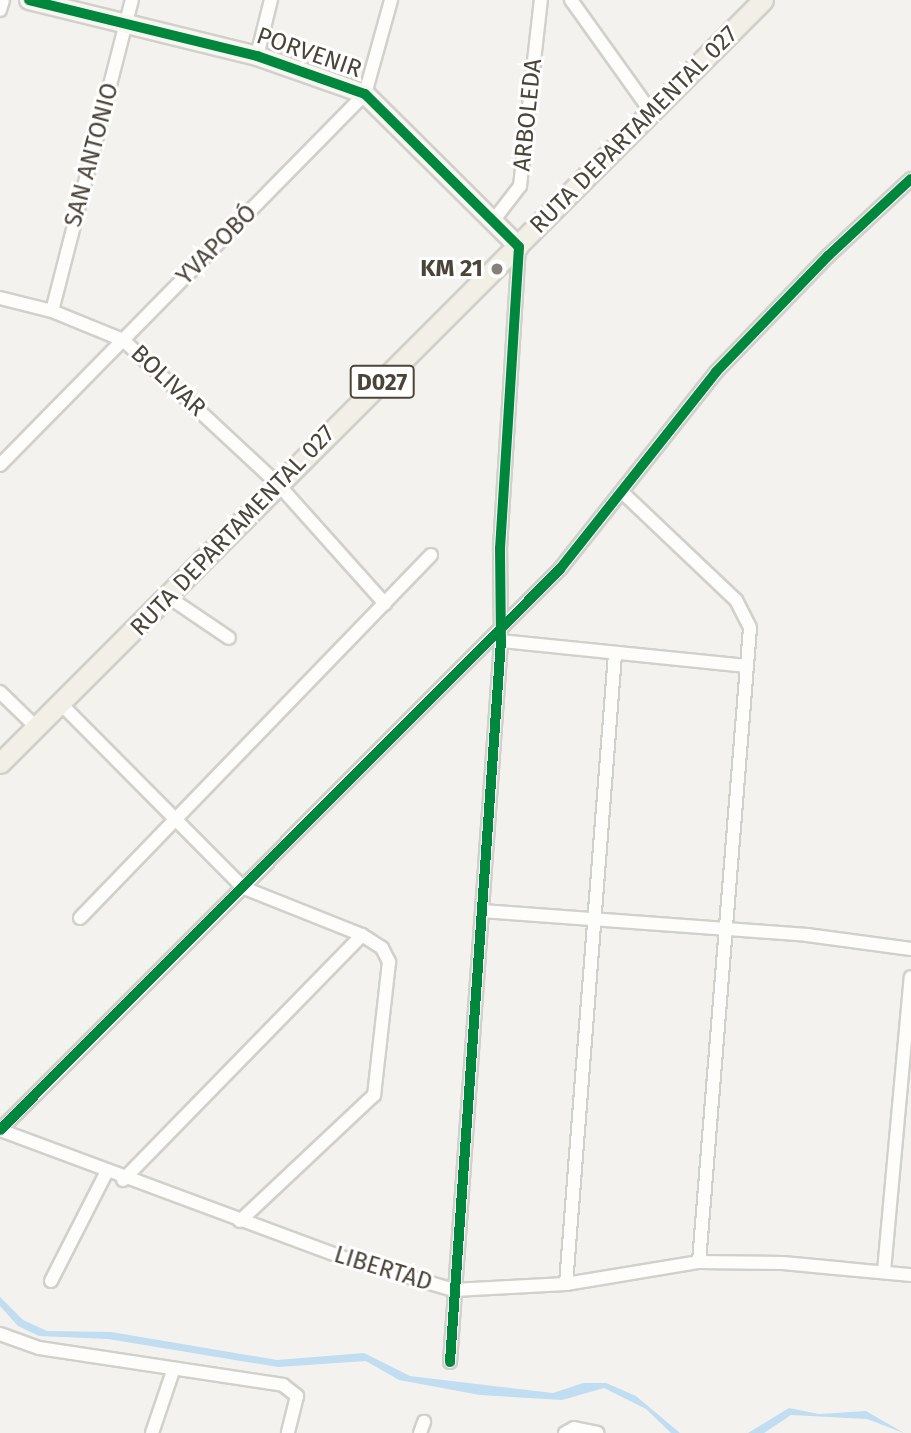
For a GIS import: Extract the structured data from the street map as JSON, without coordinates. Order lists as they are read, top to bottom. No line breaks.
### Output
{"streets":{"main road":["RUTA DEPARTAMENTAL 027","D027"],"street":["PORVENIR","ARBOLEDA","SAN ANTONIO","YVAPOBÓ","BOLIVAR","LIBERTAD"]},"crossings":[["PORVENIR","ARBOLEDA"],["PORVENIR","RUTA DEPARTAMENTAL 027"],["PORVENIR","SAN ANTONIO"],["PORVENIR","YVAPOBÓ"],["RUTA DEPARTAMENTAL 027","BOLIVAR"],["SAN ANTONIO","BOLIVAR"],["YVAPOBÓ","BOLIVAR"]],"places":["KM 21"]}
